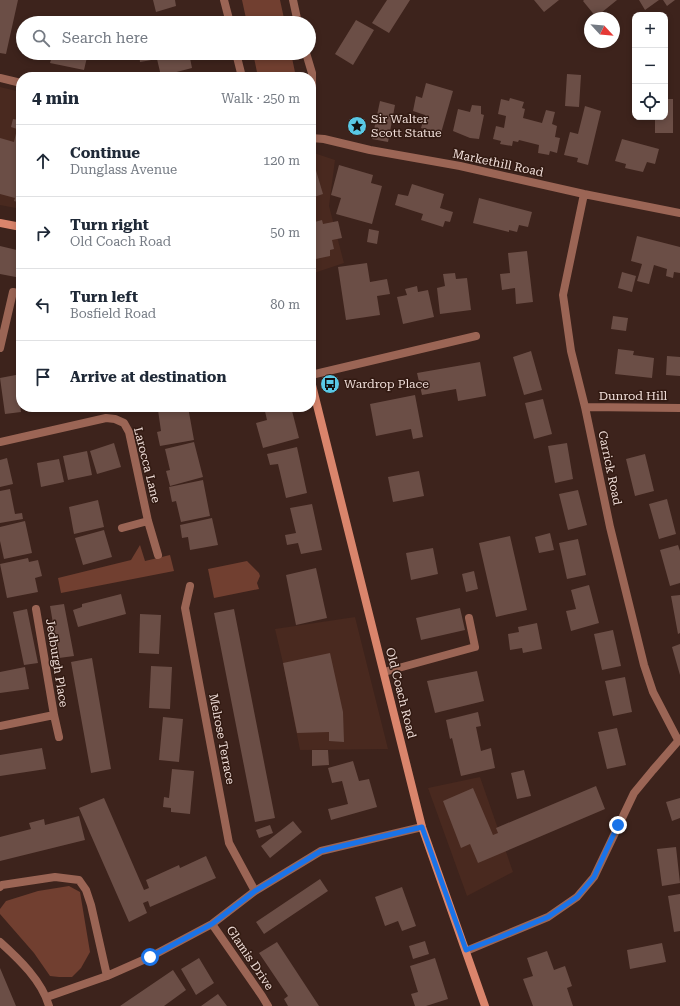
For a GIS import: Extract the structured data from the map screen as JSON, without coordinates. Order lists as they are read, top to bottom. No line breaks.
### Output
{"streets":{"street":["Markethill Road","Dunrod Hill","Larocca Lane","Carrick Road","Jedburgh Place","Old Coach Road","Melrose Terrace","Glamis Drive"]},"crossings":[["Markethill Road","Carrick Road"],["Dunrod Hill","Carrick Road"]],"places":{"place":["Sir Walter Scott Statue"],"bus stop":["Wardrop Place"]},"north":"bottom right","page":{"map_buttons":["+","−"],"search":"Search here","heading":["4 min","Walk · 250 m"],"list":[["Continue","Dunglass Avenue","120 m"],["Turn right","Old Coach Road","50 m"],["Turn left","Bosfield Road","80 m"],"Arrive at destination"]}}
